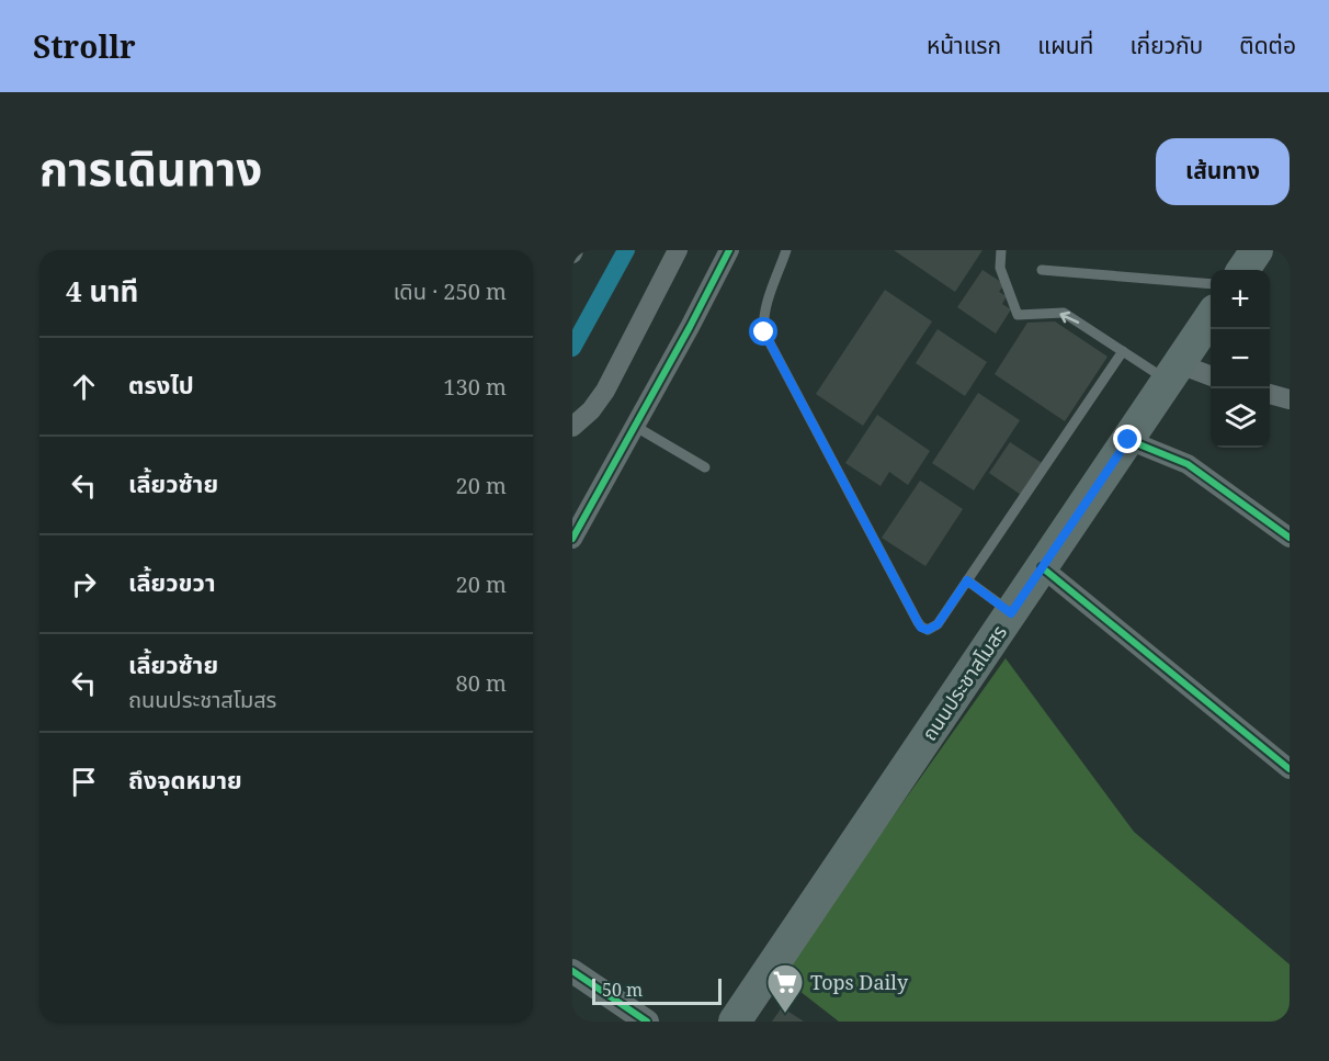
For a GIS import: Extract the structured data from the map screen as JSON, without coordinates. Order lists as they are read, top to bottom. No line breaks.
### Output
{"streets":{"main road":["ถนนประชาสโมสร"]},"places":{"supermarket":["Tops Daily"]},"scale_bar":"50 m","page":{"header":"Strollr","nav":["หน้าแรก","แผนที่","เกี่ยวกับ","ติดต่อ"],"title":"การเดินทาง","buttons":"เส้นทาง","heading":["4 นาที","เดิน · 250 m"],"map_buttons":["+","−"],"list":[["ตรงไป","130 m"],["เลี้ยวซ้าย","20 m"],["เลี้ยวขวา","20 m"],["เลี้ยวซ้าย","ถนนประชาสโมสร","80 m"],"ถึงจุดหมาย"],"scale":"50 m"}}
